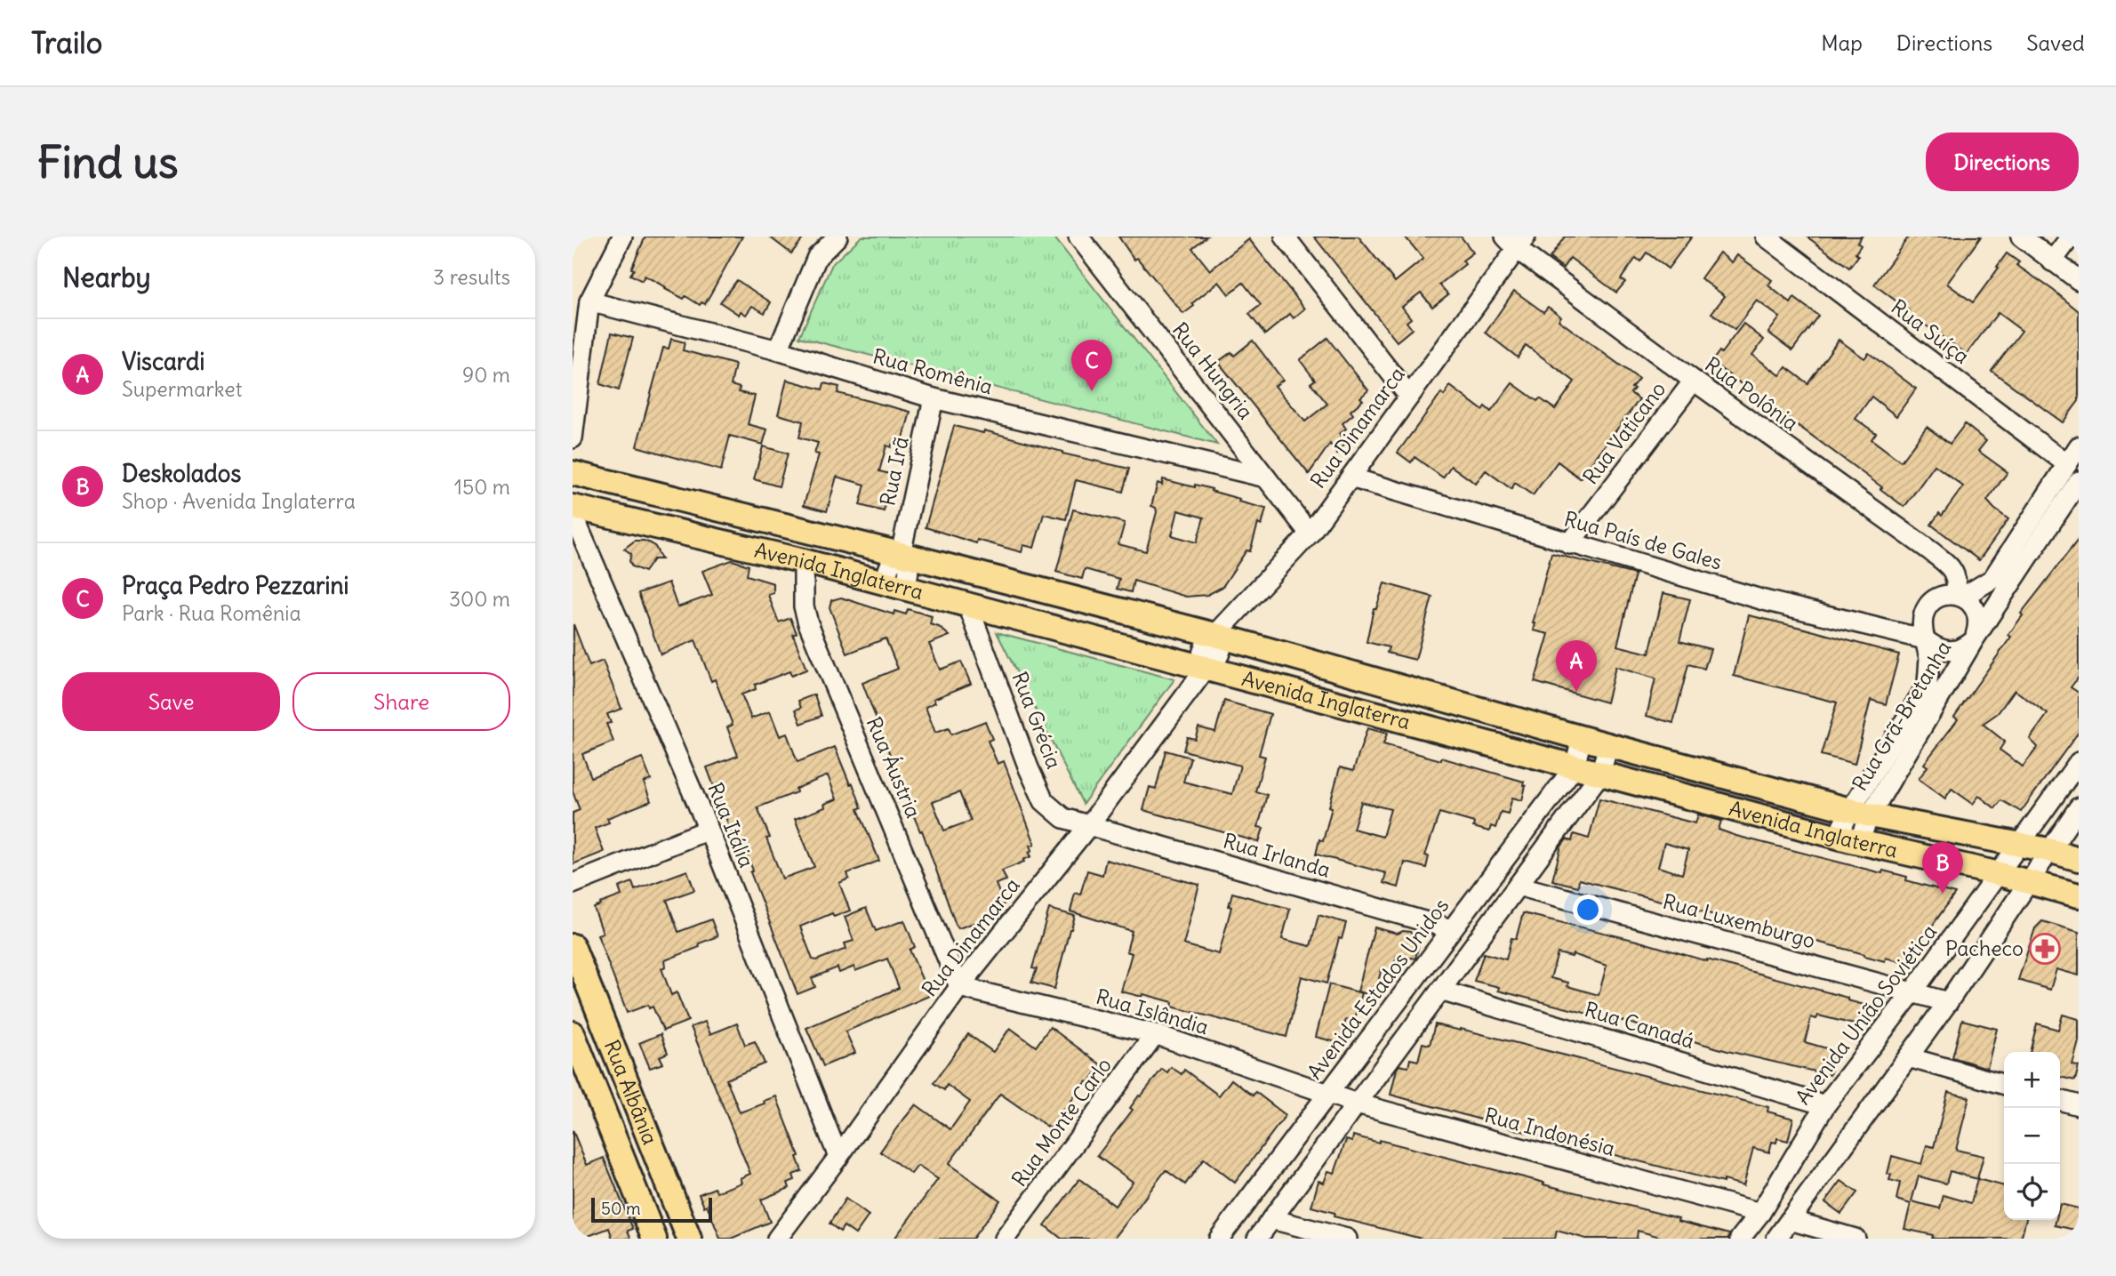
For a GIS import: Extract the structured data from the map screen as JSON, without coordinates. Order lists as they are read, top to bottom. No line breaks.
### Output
{"streets":{"main road":["Avenida Inglaterra","Rua Albânia"],"street":["Rua Suíça","Rua Hungria","Rua Romênia","Rua Polônia","Rua Dinamarca","Rua Vaticano","Rua Irã","Rua País de Gales","Rua Grã-Bretanha","Rua Grécia","Rua Áustria","Rua Itália","Rua Irlanda","Rua Luxemburgo","Avenida Estados Unidos","Rua Islândia","Avenida União Soviética","Rua Canadá","Rua Monte Carlo","Rua Indonésia"]},"crossings":[["Rua Hungria","Rua Romênia"],["Rua Hungria","Rua Dinamarca"],["Rua Romênia","Rua Irã"],["Rua Polônia","Rua Dinamarca"],["Rua Polônia","Rua Vaticano"],["Rua Polônia","Rua País de Gales"],["Rua Polônia","Rua Grã-Bretanha"],["Rua Dinamarca","Rua País de Gales"],["Rua Dinamarca","Avenida Inglaterra"],["Rua Dinamarca","Rua Grécia"],["Rua Dinamarca","Rua Áustria"],["Rua Dinamarca","Rua Itália"],["Rua Dinamarca","Rua Irlanda"],["Rua Dinamarca","Rua Islândia"],["Rua Vaticano","Rua País de Gales"],["Rua Irã","Avenida Inglaterra"],["Rua País de Gales","Rua Grã-Bretanha"],["Avenida Inglaterra","Rua Grã-Bretanha"],["Avenida Inglaterra","Rua Grécia"],["Avenida Inglaterra","Rua Áustria"],["Avenida Inglaterra","Rua Itália"],["Avenida Inglaterra","Avenida Estados Unidos"],["Avenida Inglaterra","Avenida União Soviética"],["Rua Grécia","Rua Irlanda"],["Rua Áustria","Rua Islândia"],["Rua Irlanda","Avenida Estados Unidos"],["Rua Luxemburgo","Avenida União Soviética"],["Avenida Estados Unidos","Rua Islândia"],["Avenida Estados Unidos","Rua Indonésia"],["Rua Islândia","Rua Monte Carlo"],["Rua Islândia","Rua Indonésia"],["Avenida União Soviética","Rua Canadá"],["Avenida União Soviética","Rua Indonésia"]],"places":{"pharmacy":["Pacheco"]},"scale_bar":"50 m","page":{"header":"Trailo","nav":["Map","Directions","Saved"],"buttons":["Directions",["Save","Share"]],"title":"Find us","heading":["Nearby","3 results"],"list":[{"mark":"A","name":"Viscardi","note":"Supermarket","value":"90 m"},{"mark":"B","name":"Deskolados","note":"Shop · Avenida Inglaterra","value":"150 m"},{"mark":"C","name":"Praça Pedro Pezzarini","note":"Park · Rua Romênia","value":"300 m"}],"pins":["C","A","B"],"map_buttons":["+","−"],"scale":"50 m"}}
